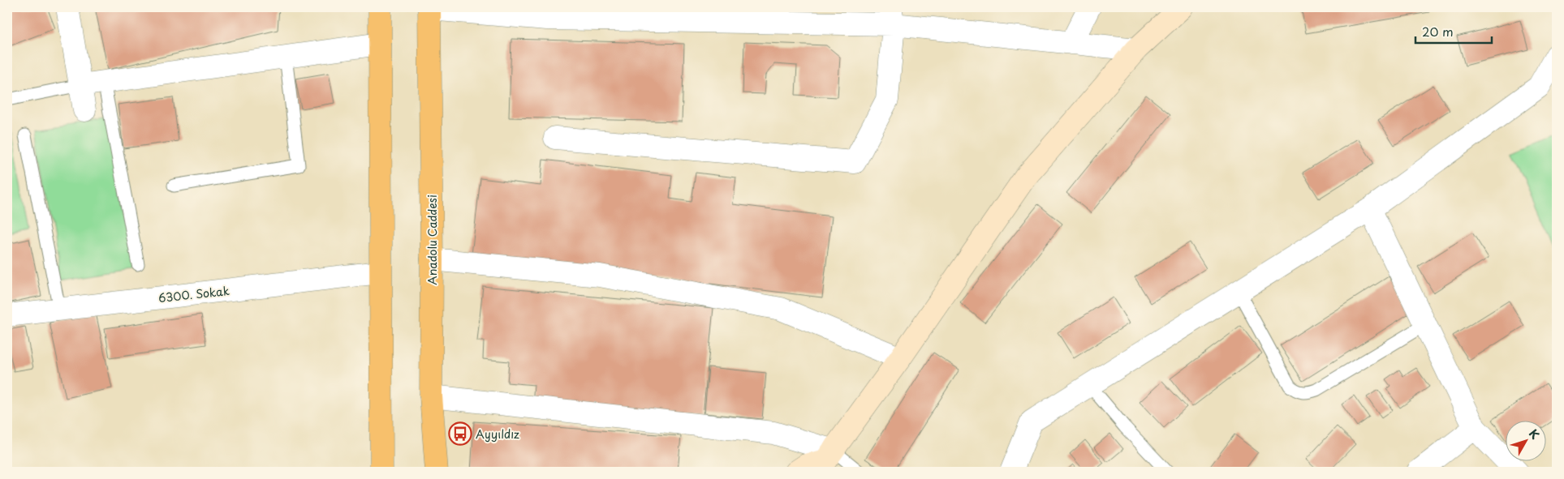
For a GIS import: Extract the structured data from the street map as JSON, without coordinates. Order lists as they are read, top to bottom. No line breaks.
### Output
{"streets":{"highway":["Anadolu Caddesi"],"street":["6300. Sokak"]},"places":{"bus stop":["Ayyıldız"]},"scale_bar":"20 m","north":"top right"}
